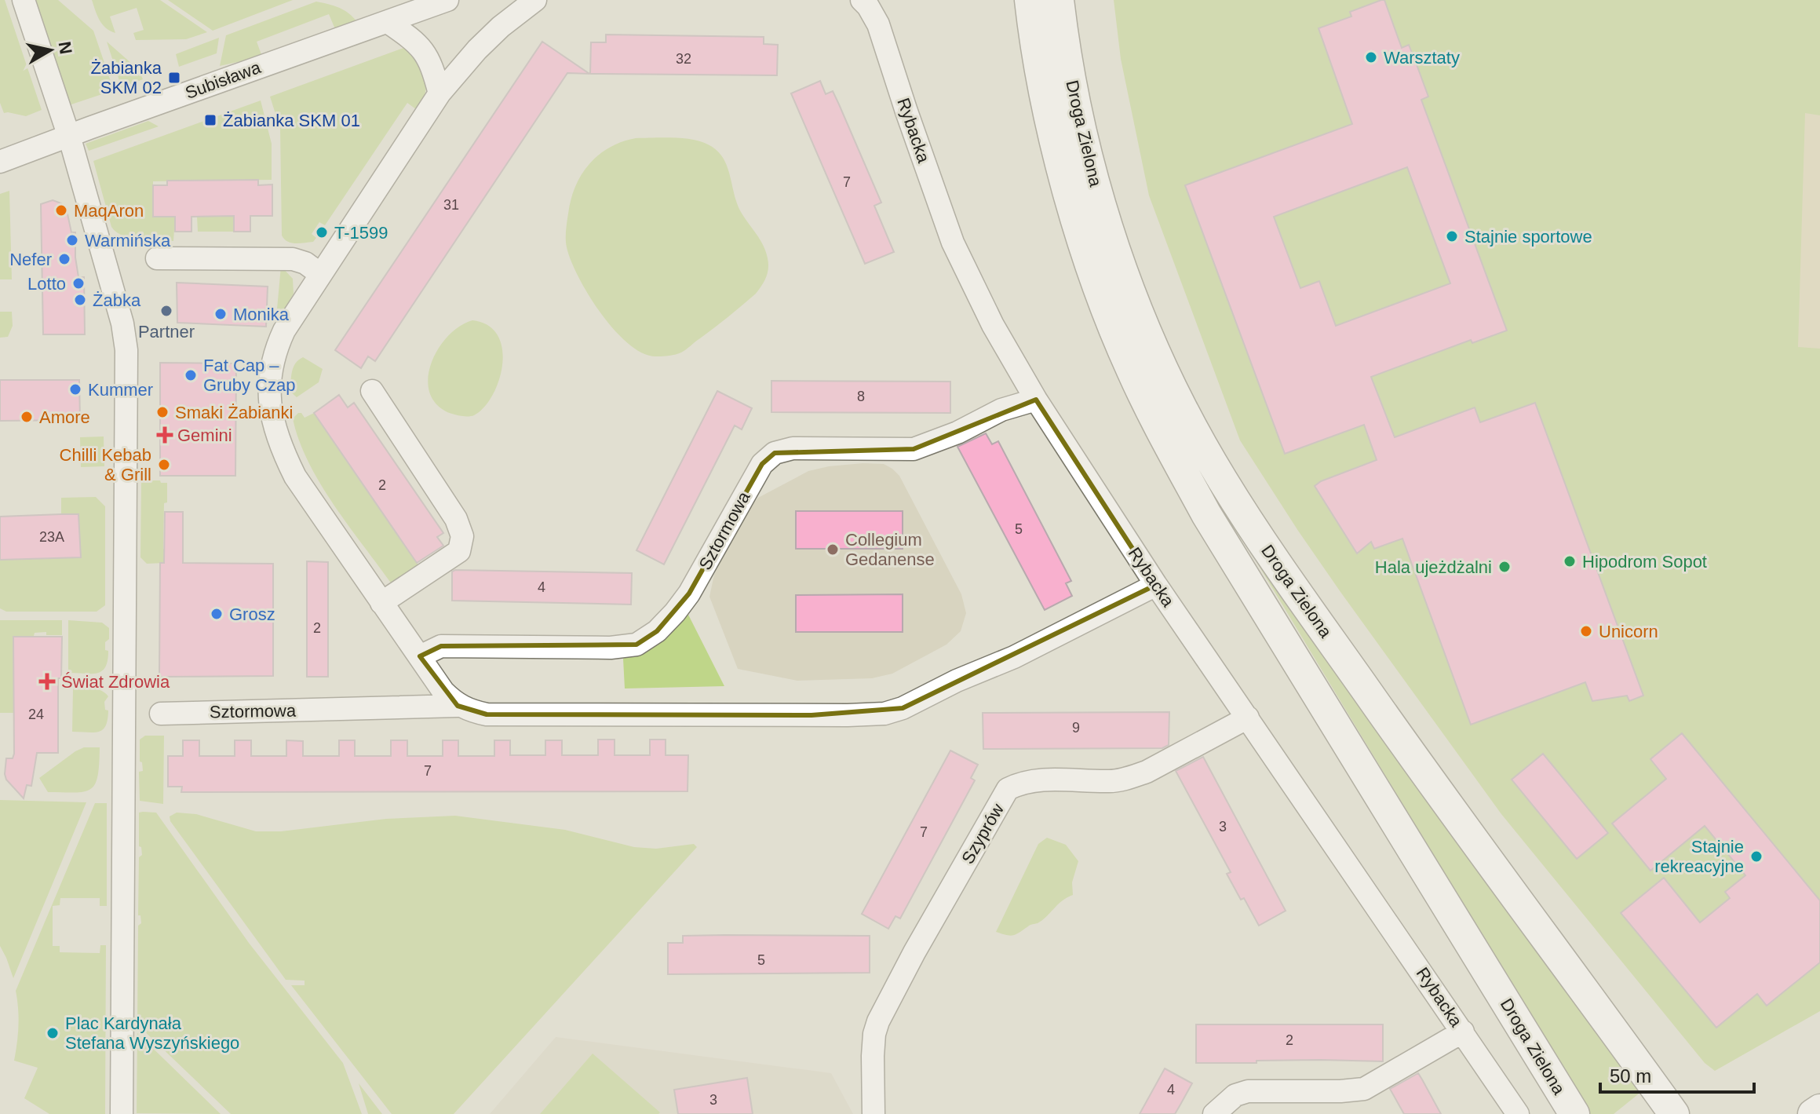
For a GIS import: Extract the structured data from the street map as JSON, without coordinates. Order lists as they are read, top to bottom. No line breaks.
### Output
{"streets":{"street":["Subisława","Rybacka","Droga Zielona","Sztormowa","Szyprów"]},"crossings":[["Rybacka","Sztormowa"],["Rybacka","Szyprów"]],"places":{"other":["Warsztaty","MaqAron","T-1599","Stajnie sportowe","Warmińska","Nefer","Lotto","Żabka","Partner","Monika","Fat Cap – Gruby Czap","Kummer","Smaki Żabianki","Amore","Chilli Kebab & Grill","Collegium Gedanense","Hipodrom Sopot","Hala ujeżdżalni","Grosz","Unicorn","Stajnie rekreacyjne","Plac Kardynała Stefana Wyszyńskiego"],"transit":["Żabianka SKM 02","Żabianka SKM 01"],"health":["Gemini","Świat Zdrowia"]},"house_numbers":["32","7","31","8","2","5","23A","4","2","24","9","7","3","7","5","2","4","3"],"scale_bar":"50 m","north":"right"}
